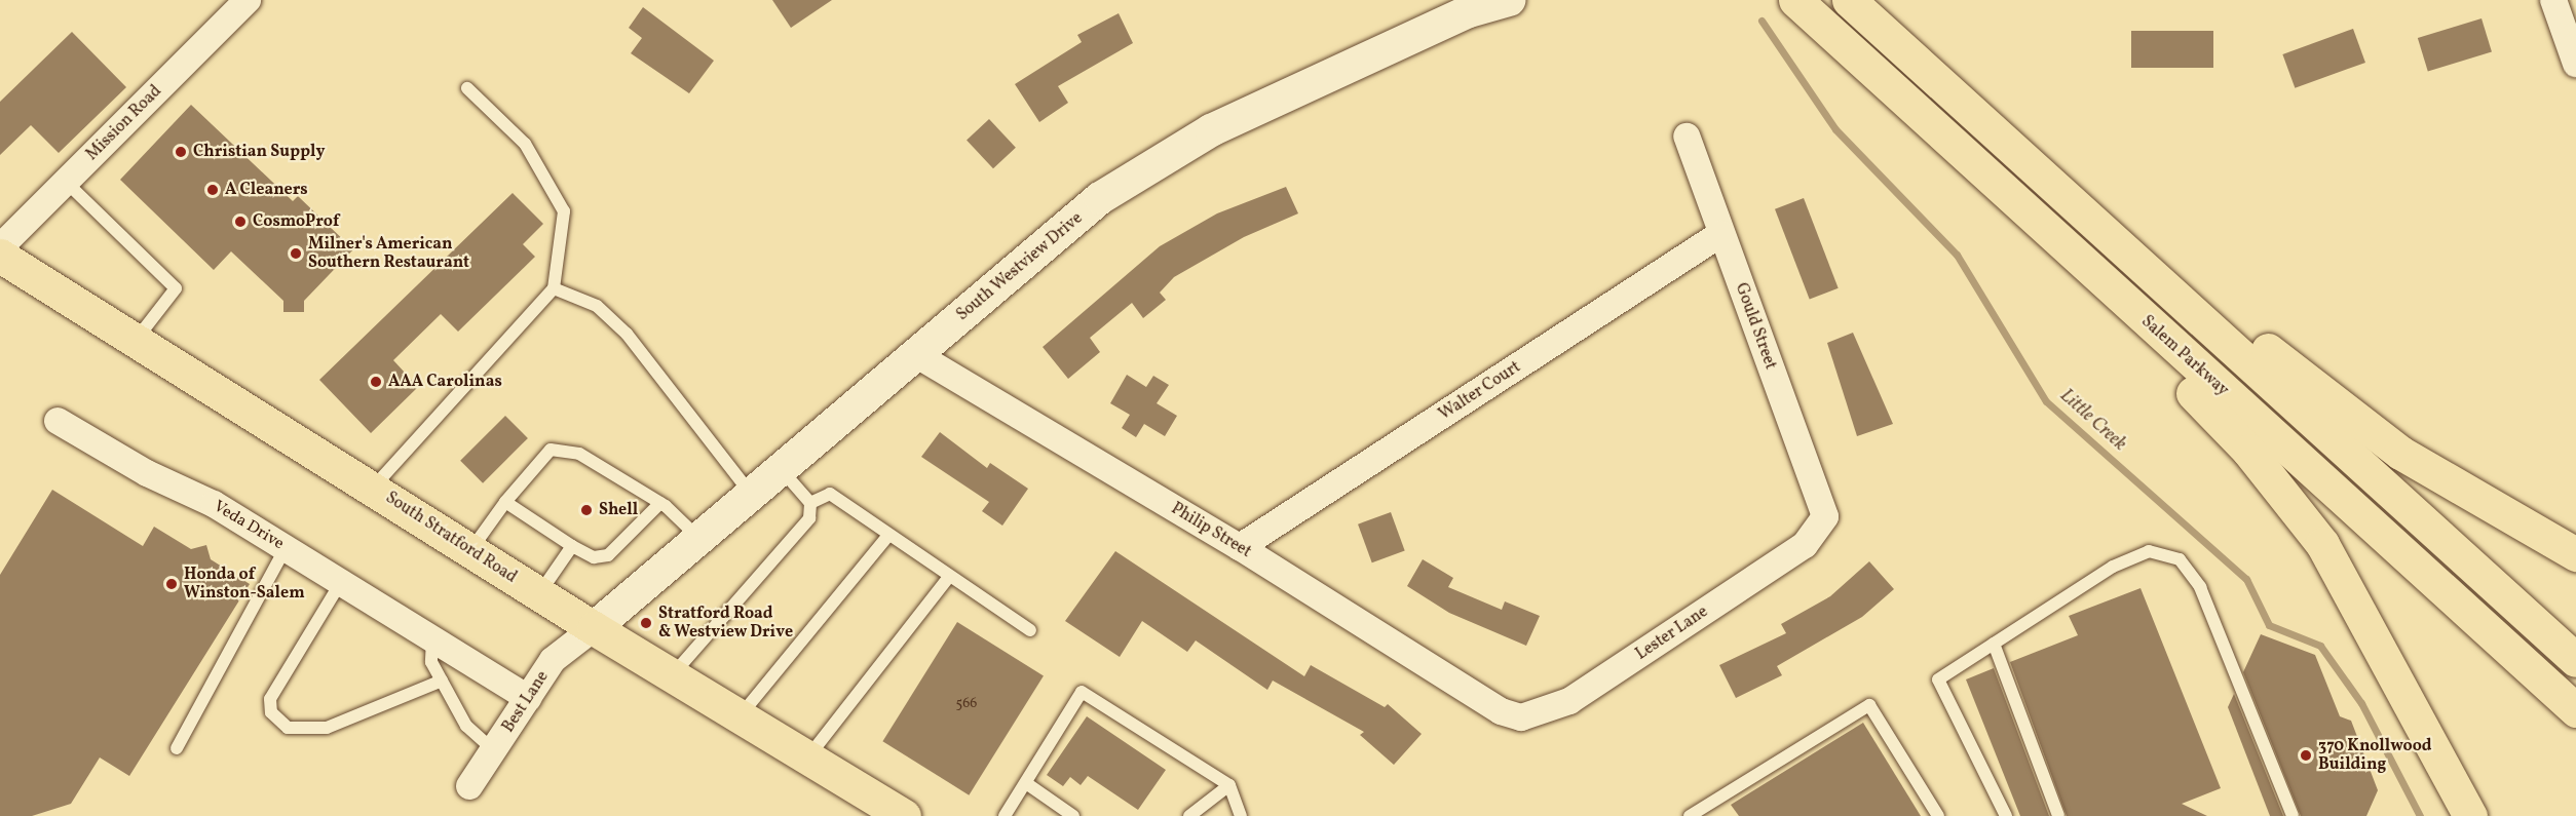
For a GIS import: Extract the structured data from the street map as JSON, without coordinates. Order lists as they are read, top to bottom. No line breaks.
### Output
{"streets":{"main road":["Salem Parkway","South Stratford Road"],"street":["Mission Road","South Westview Drive","Gould Street","Walter Court","Veda Drive","Philip Street","Lester Lane","Best Lane"]},"crossings":[["South Westview Drive","Philip Street"],["South Westview Drive","South Stratford Road"],["South Westview Drive","Best Lane"],["Gould Street","Walter Court"],["Gould Street","Lester Lane"],["Walter Court","Philip Street"],["Veda Drive","Best Lane"],["Philip Street","Lester Lane"],["South Stratford Road","Best Lane"]],"water":["Little Creek"],"places":["Christian Supply","A Cleaners","CosmoProf","Milner's American Southern Restaurant","AAA Carolinas","Shell","Honda of Winston-Salem","Stratford Road & Westview Drive","370 Knollwood Building"],"house_numbers":["566"]}
